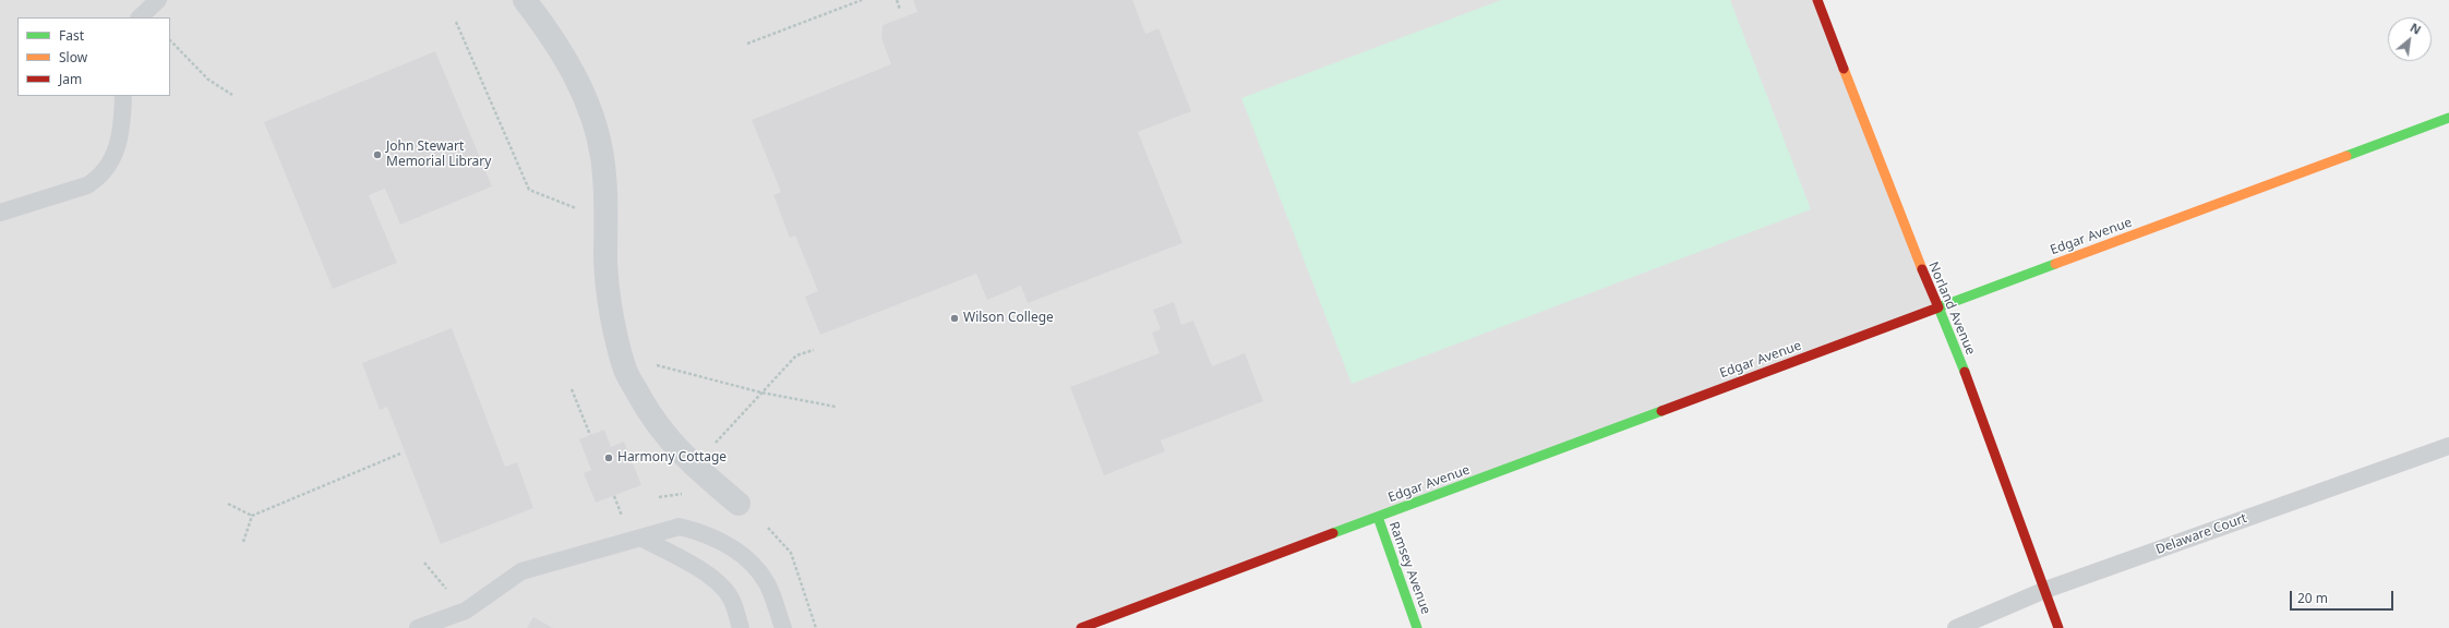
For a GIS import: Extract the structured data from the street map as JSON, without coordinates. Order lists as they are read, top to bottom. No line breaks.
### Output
{"streets":{"main road":["Edgar Avenue","Norland Avenue","Ramsey Avenue"],"lane":["Delaware Court"]},"crossings":[["Edgar Avenue","Norland Avenue"],["Edgar Avenue","Ramsey Avenue"],["Norland Avenue","Delaware Court"]],"places":["John Stewart Memorial Library","Wilson College","Harmony Cottage"],"legend":["Fast","Slow","Jam"],"scale_bar":"20 m","north":"top right"}
